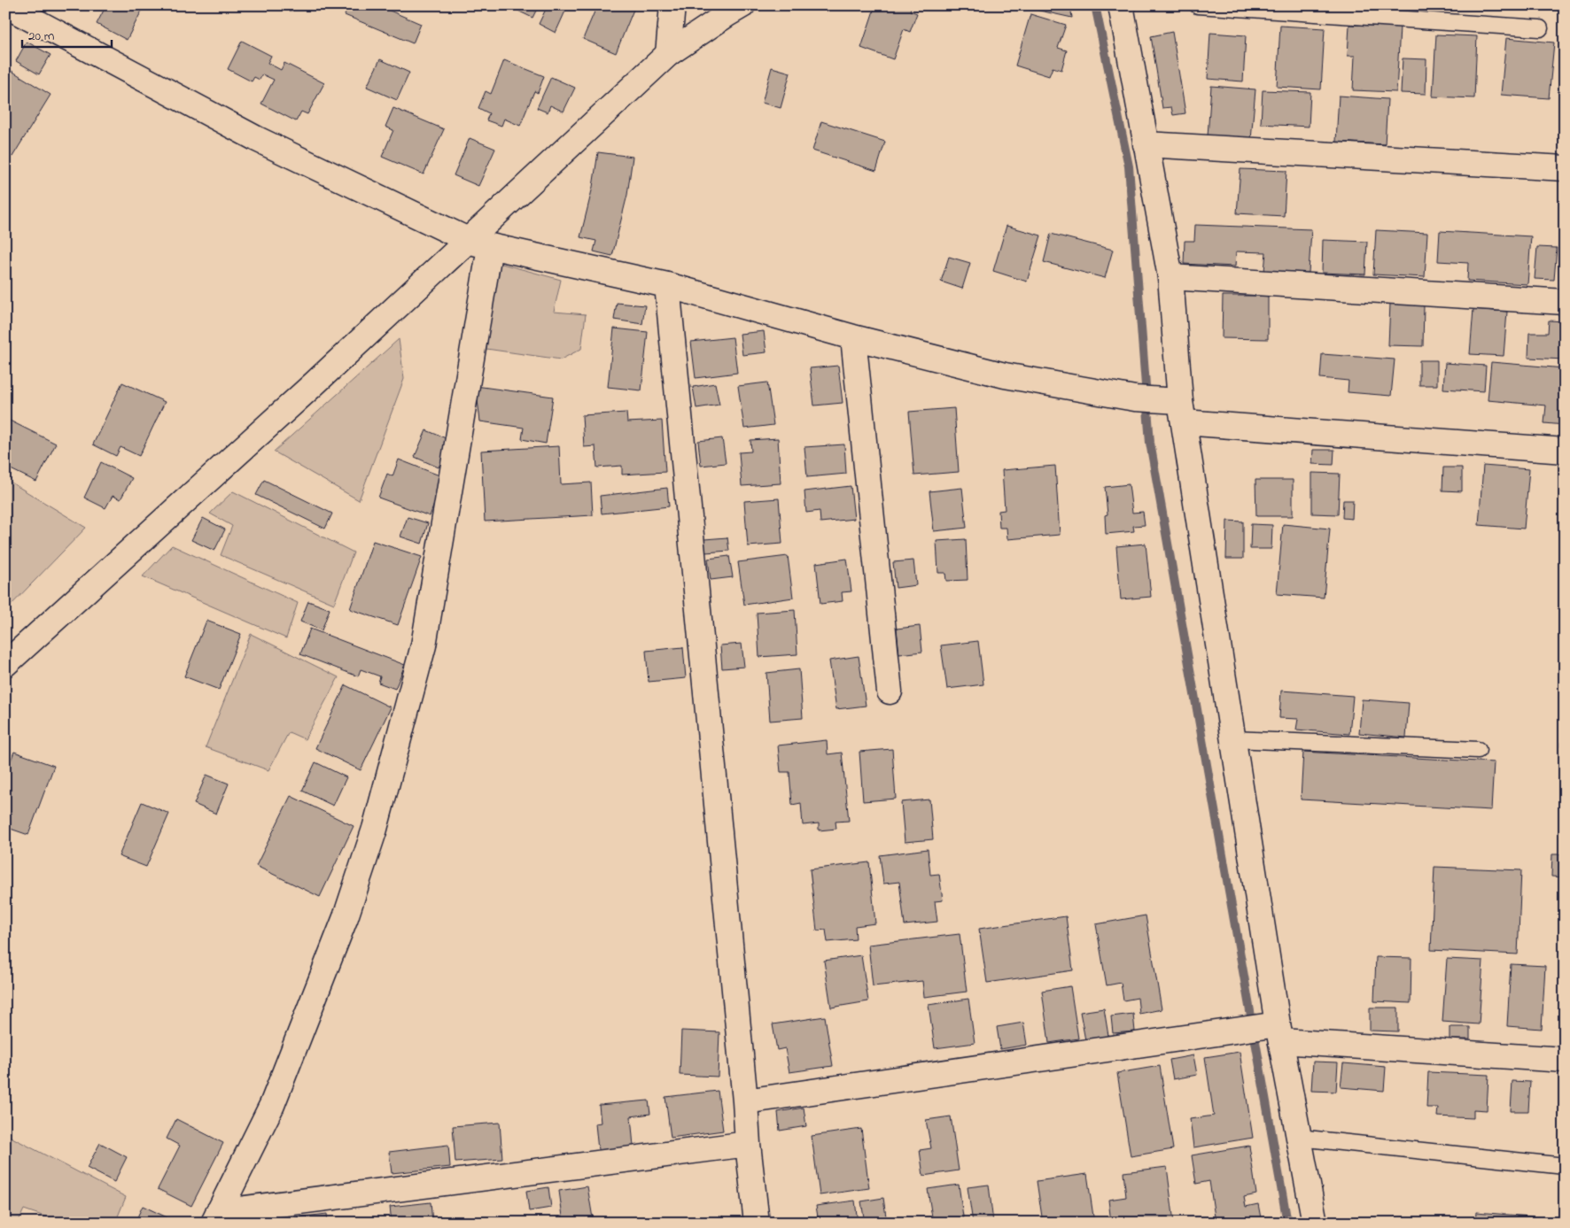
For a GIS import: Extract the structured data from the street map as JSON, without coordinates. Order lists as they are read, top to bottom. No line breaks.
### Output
{"scale_bar":"20 m"}
